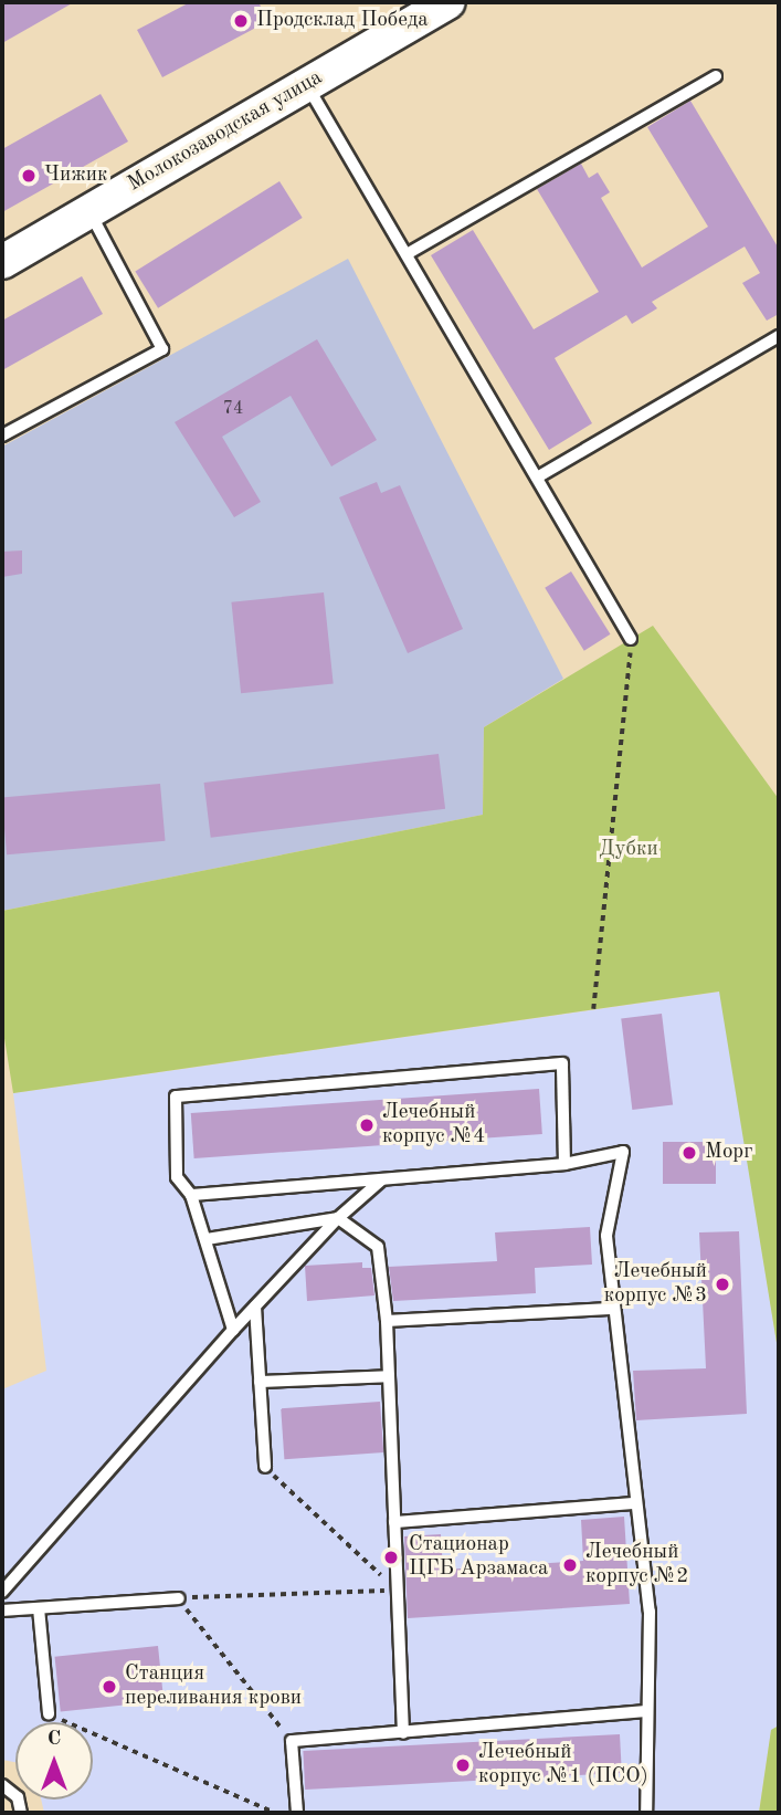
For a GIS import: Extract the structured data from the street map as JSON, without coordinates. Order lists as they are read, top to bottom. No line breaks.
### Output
{"streets":{"street":["Молокозаводская улица"]},"parks":["Дубки"],"places":["Продсклад Победа","Чижик","Лечебный корпус №4","Морг","Лечебный корпус №3","Стационар ЦГБ Арзамаса","Лечебный корпус №2","Станция переливания крови","Лечебный корпус №1 (ПСО)"],"house_numbers":["74"],"north":"top"}
